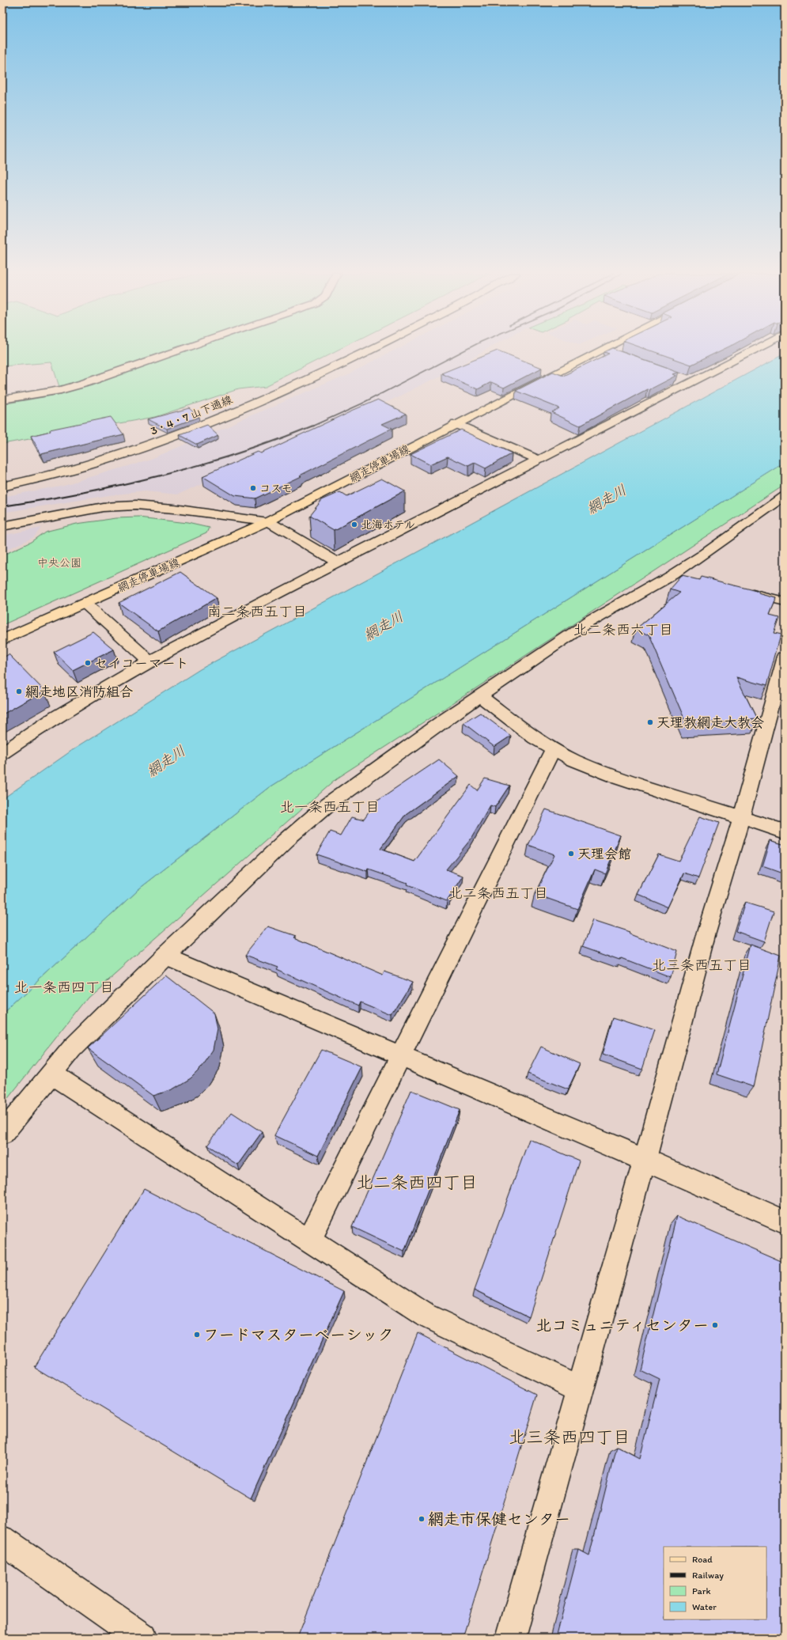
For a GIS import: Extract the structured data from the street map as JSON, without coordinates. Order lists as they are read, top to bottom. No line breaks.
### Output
{"streets":{"main road":["網走停車場線"],"street":["3・4・7 山下通線"]},"districts":["南二条西五丁目","北二条西六丁目","北一条西五丁目","北二条西五丁目","北三条西五丁目","北一条西四丁目","北二条西四丁目","北三条西四丁目"],"water":["網走川"],"parks":["中央公園"],"places":["コスモ","北海ホテル","セイコーマート","網走地区消防組合","天理教網走大教会","天理会館","北コミュニティセンター","フードマスターベーシック","網走市保健センター"],"legend":["Road","Railway","Park","Water"]}
